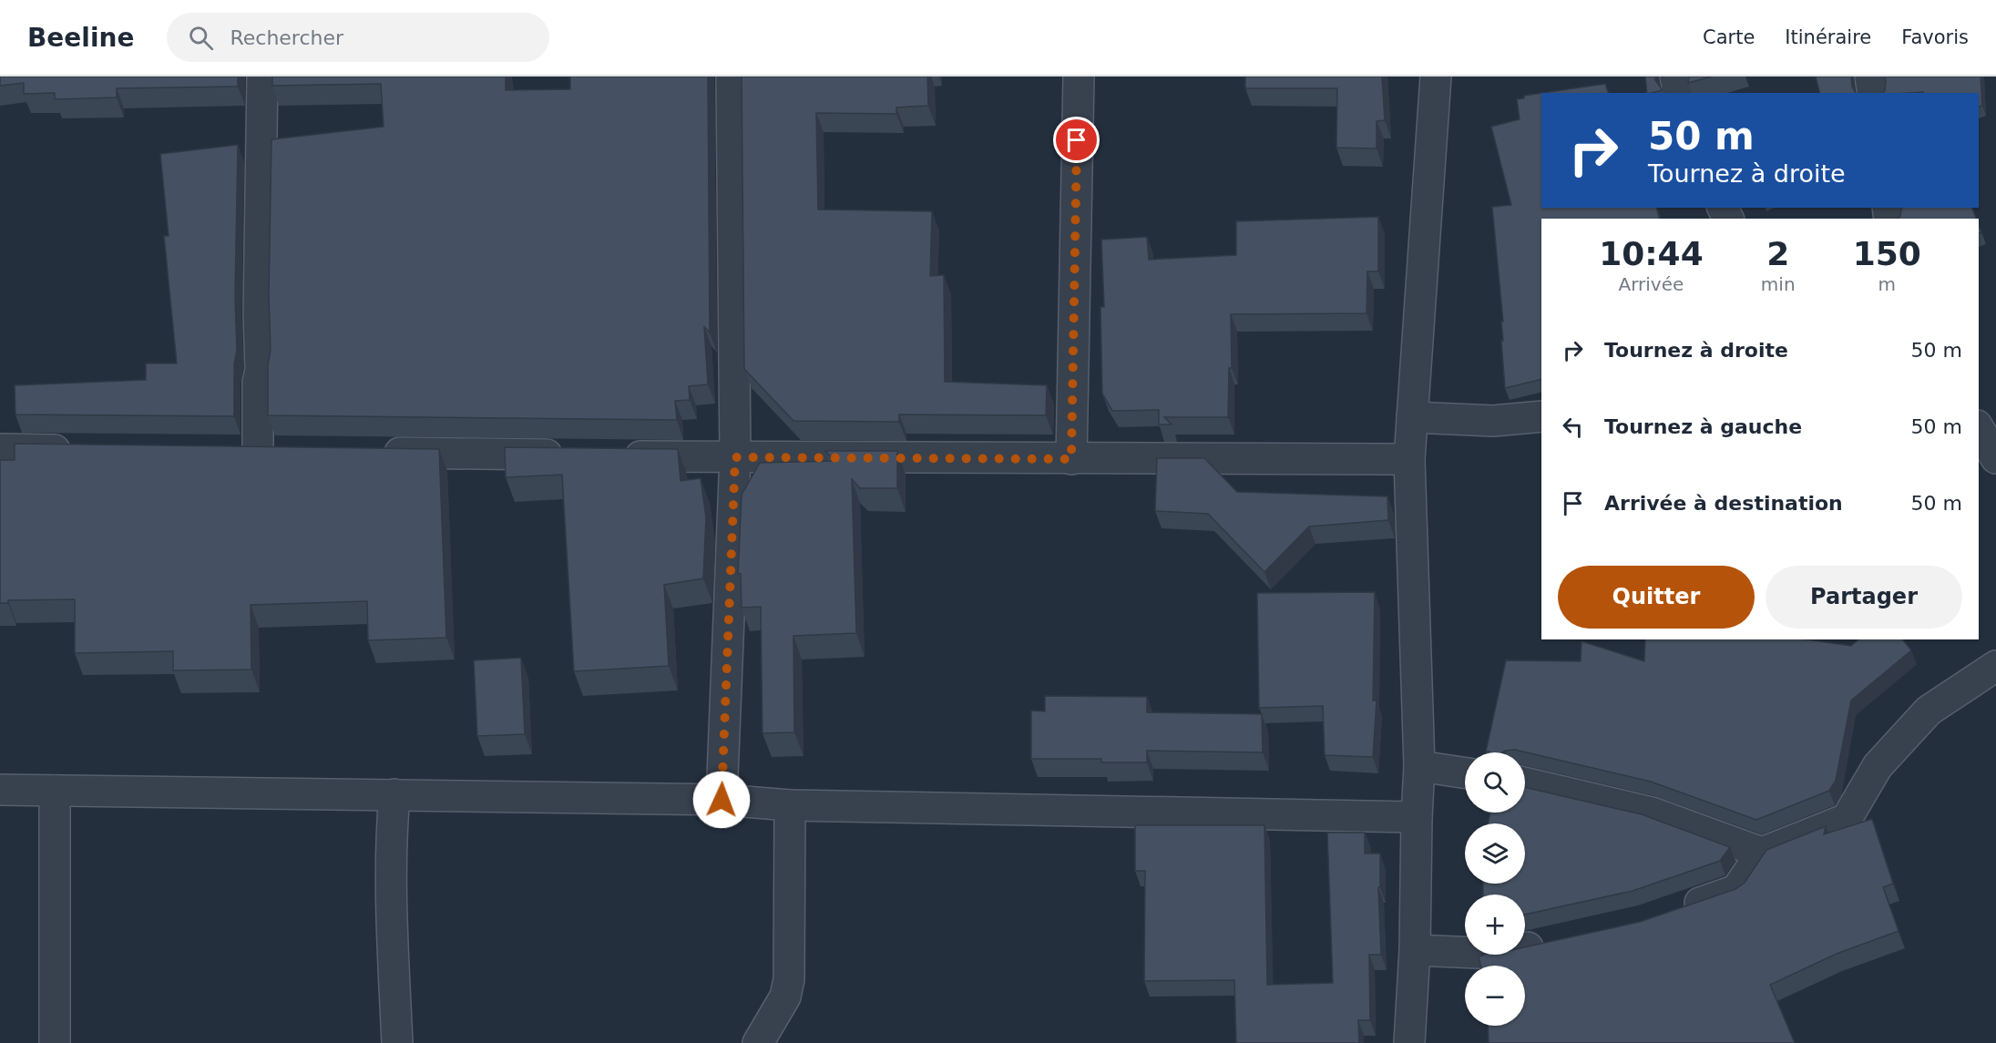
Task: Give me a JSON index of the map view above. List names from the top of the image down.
{
  "page": {
    "header": "Beeline",
    "search": "Rechercher",
    "nav": ["Carte", "Itinéraire", "Favoris"],
    "turn": ["50 m", "Tournez à droite"],
    "eta": [
      "10:44",
      "Arrivée",
      "2",
      "min",
      "150",
      "m"
    ],
    "list": [
      {
        "name": "Tournez à droite",
        "value": "50 m"
      },
      {
        "name": "Tournez à gauche",
        "value": "50 m"
      },
      {
        "name": "Arrivée à destination",
        "value": "50 m"
      }
    ],
    "buttons": ["Quitter", "Partager"],
    "map_buttons": ["+", "−"]
  }
}
